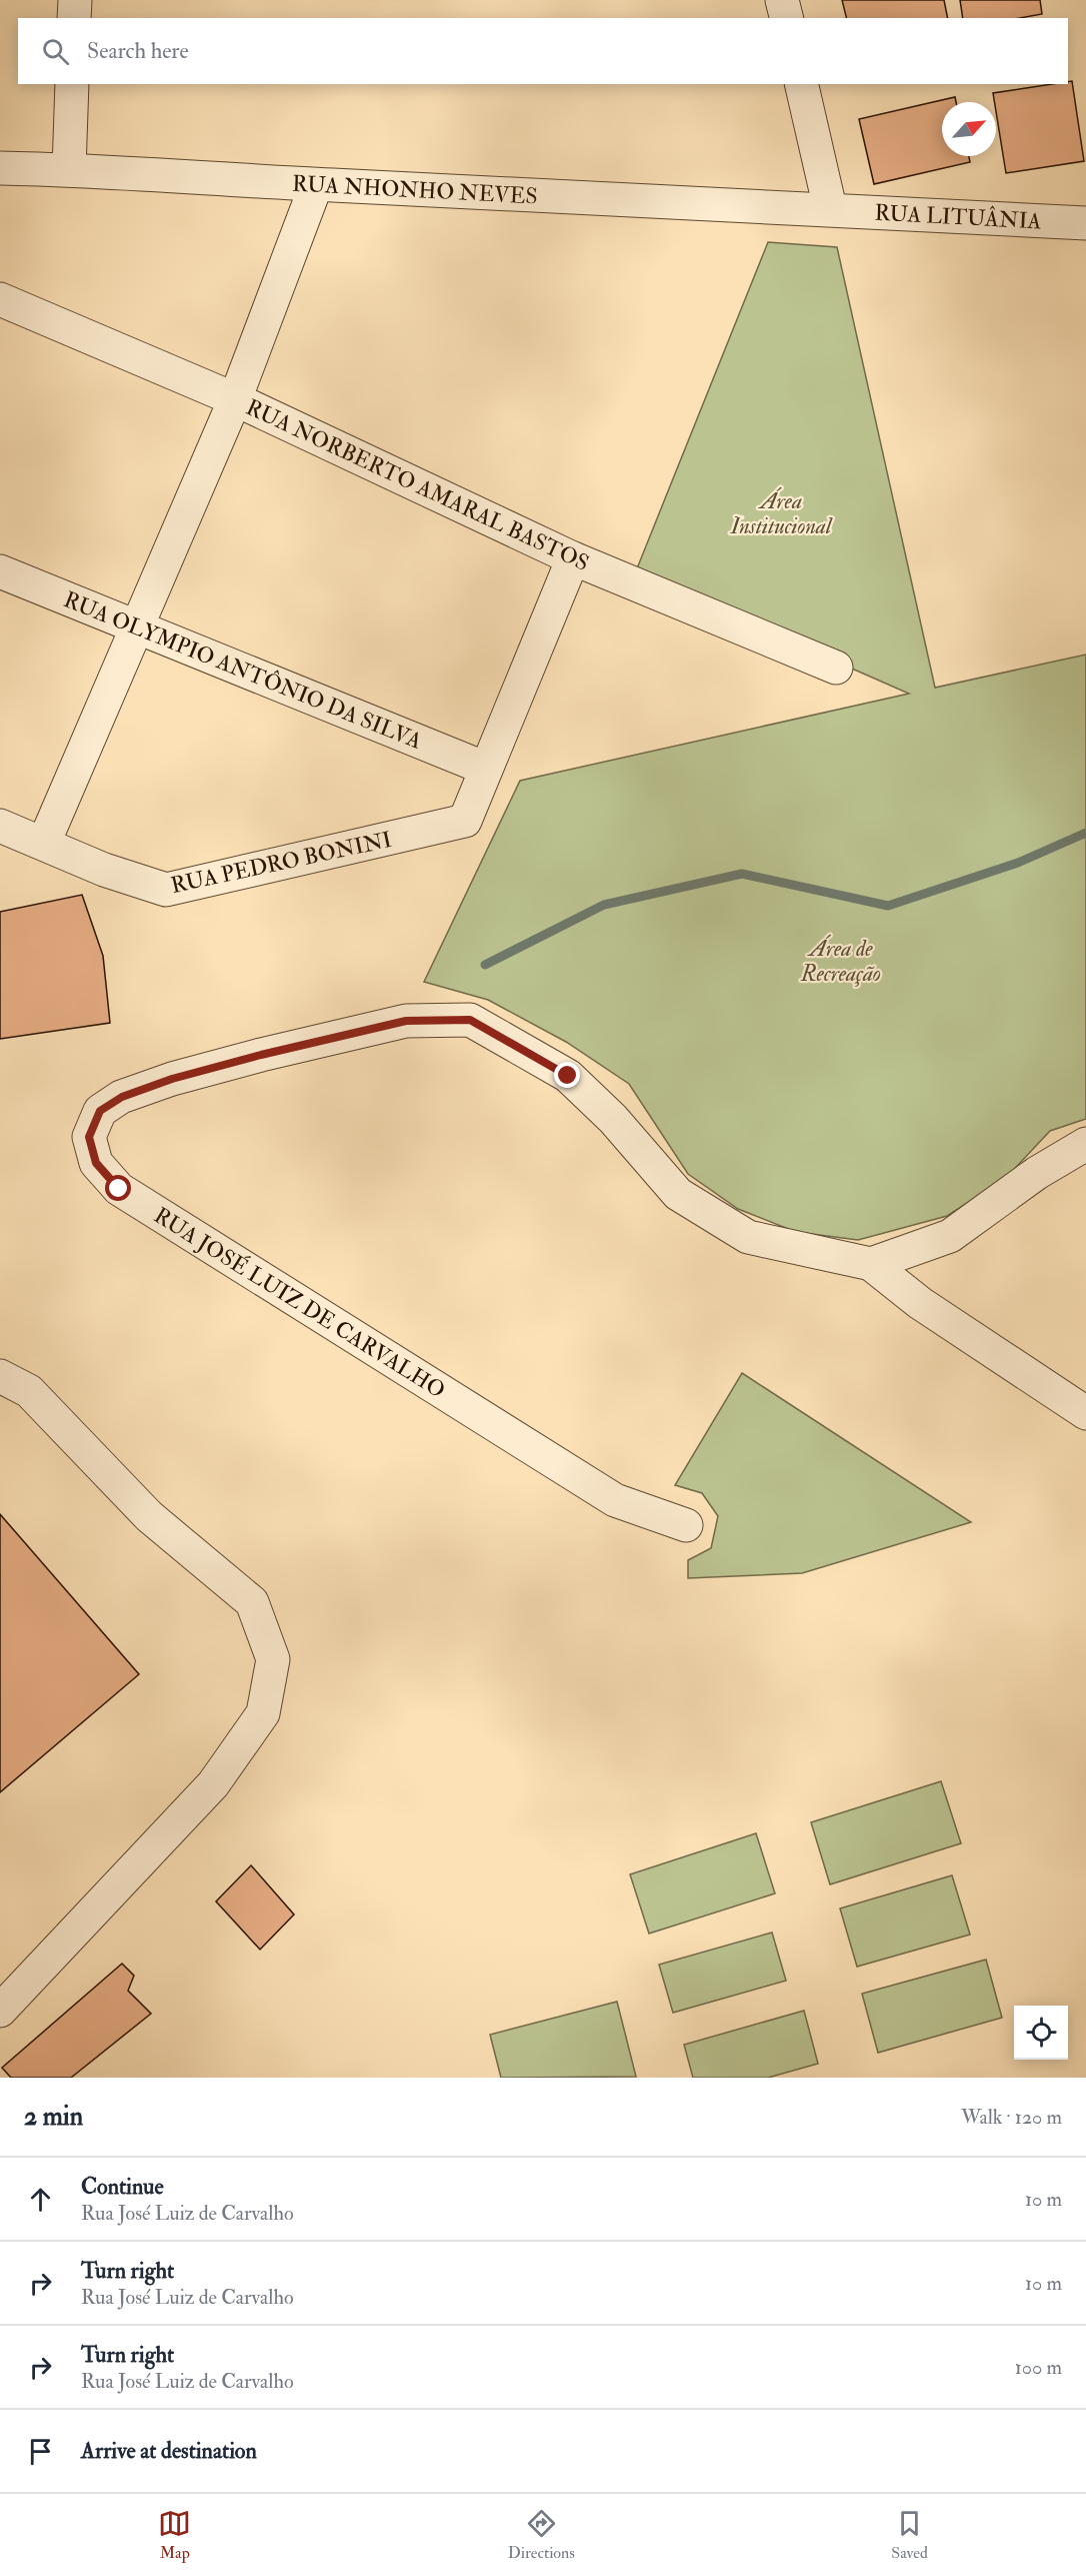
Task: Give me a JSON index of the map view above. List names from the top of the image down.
{
  "streets": {
    "street": [
      "RUA NHONHO NEVES",
      "RUA LITUÂNIA",
      "RUA NORBERTO AMARAL BASTOS",
      "RUA OLYMPIO ANTÔNIO DA SILVA",
      "RUA PEDRO BONINI",
      "RUA JOSÉ LUIZ DE CARVALHO"
    ]
  },
  "crossings": [
    ["RUA NHONHO NEVES", "RUA LITUÂNIA"],
    ["RUA OLYMPIO ANTÔNIO DA SILVA", "RUA PEDRO BONINI"]
  ],
  "parks": ["Área Institucional", "Área de Recreação"],
  "north": "top right",
  "page": {
    "search": "Search here",
    "heading": ["2 min", "Walk · 120 m"],
    "list": [
      ["Continue", "Rua José Luiz de Carvalho", "10 m"],
      ["Turn right", "Rua José Luiz de Carvalho", "10 m"],
      ["Turn right", "Rua José Luiz de Carvalho", "100 m"],
      "Arrive at destination"
    ],
    "nav": ["Map", "Directions", "Saved"]
  }
}
